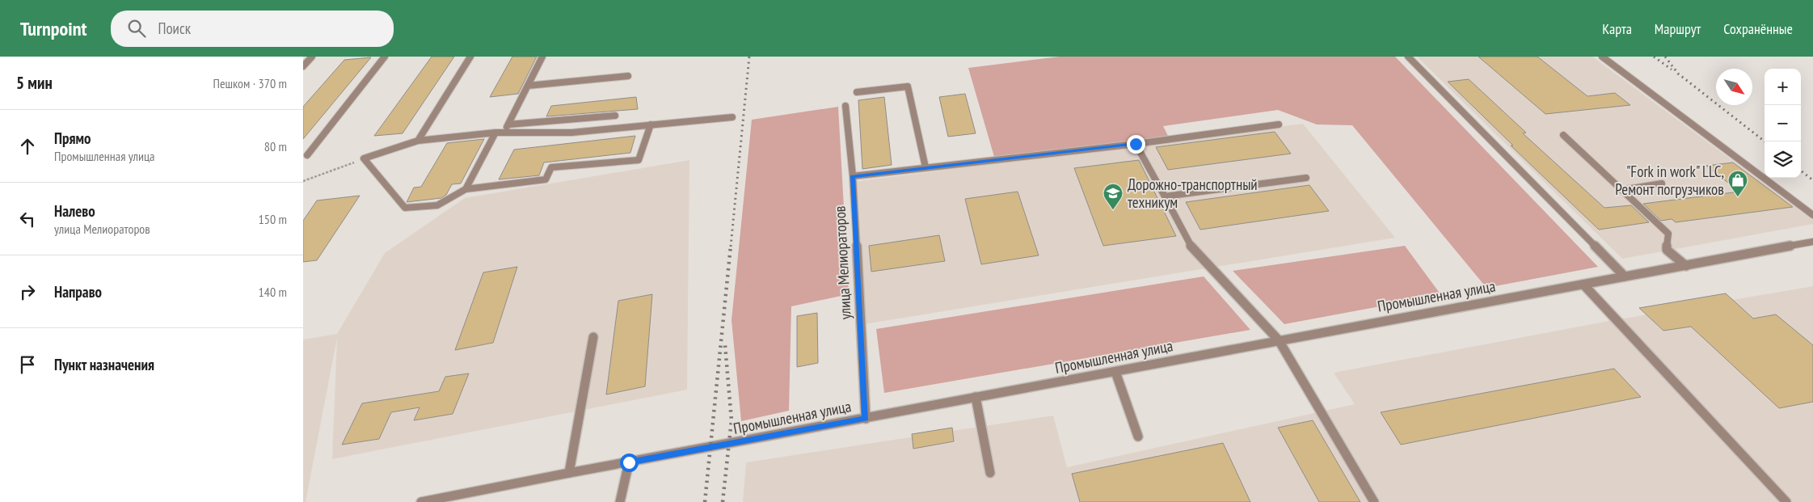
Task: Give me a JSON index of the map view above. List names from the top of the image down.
{
  "streets": {
    "street": ["улица Мелиораторов", "Промышленная улица"]
  },
  "crossings": [
    ["улица Мелиораторов", "Промышленная улица"]
  ],
  "places": {
    "shop": ["\"Fork in work\" LLC, Ремонт погрузчиков"],
    "school or university": ["Дорожно-транспортный техникум"]
  },
  "north": "bottom right",
  "page": {
    "header": "Turnpoint",
    "search": "Поиск",
    "nav": ["Карта", "Маршрут", "Сохранённые"],
    "heading": ["5 мин", "Пешком · 370 m"],
    "map_buttons": ["+", "−"],
    "list": [
      ["Прямо", "Промышленная улица", "80 m"],
      ["Налево", "улица Мелиораторов", "150 m"],
      ["Направо", "140 m"],
      "Пункт назначения"
    ]
  }
}
